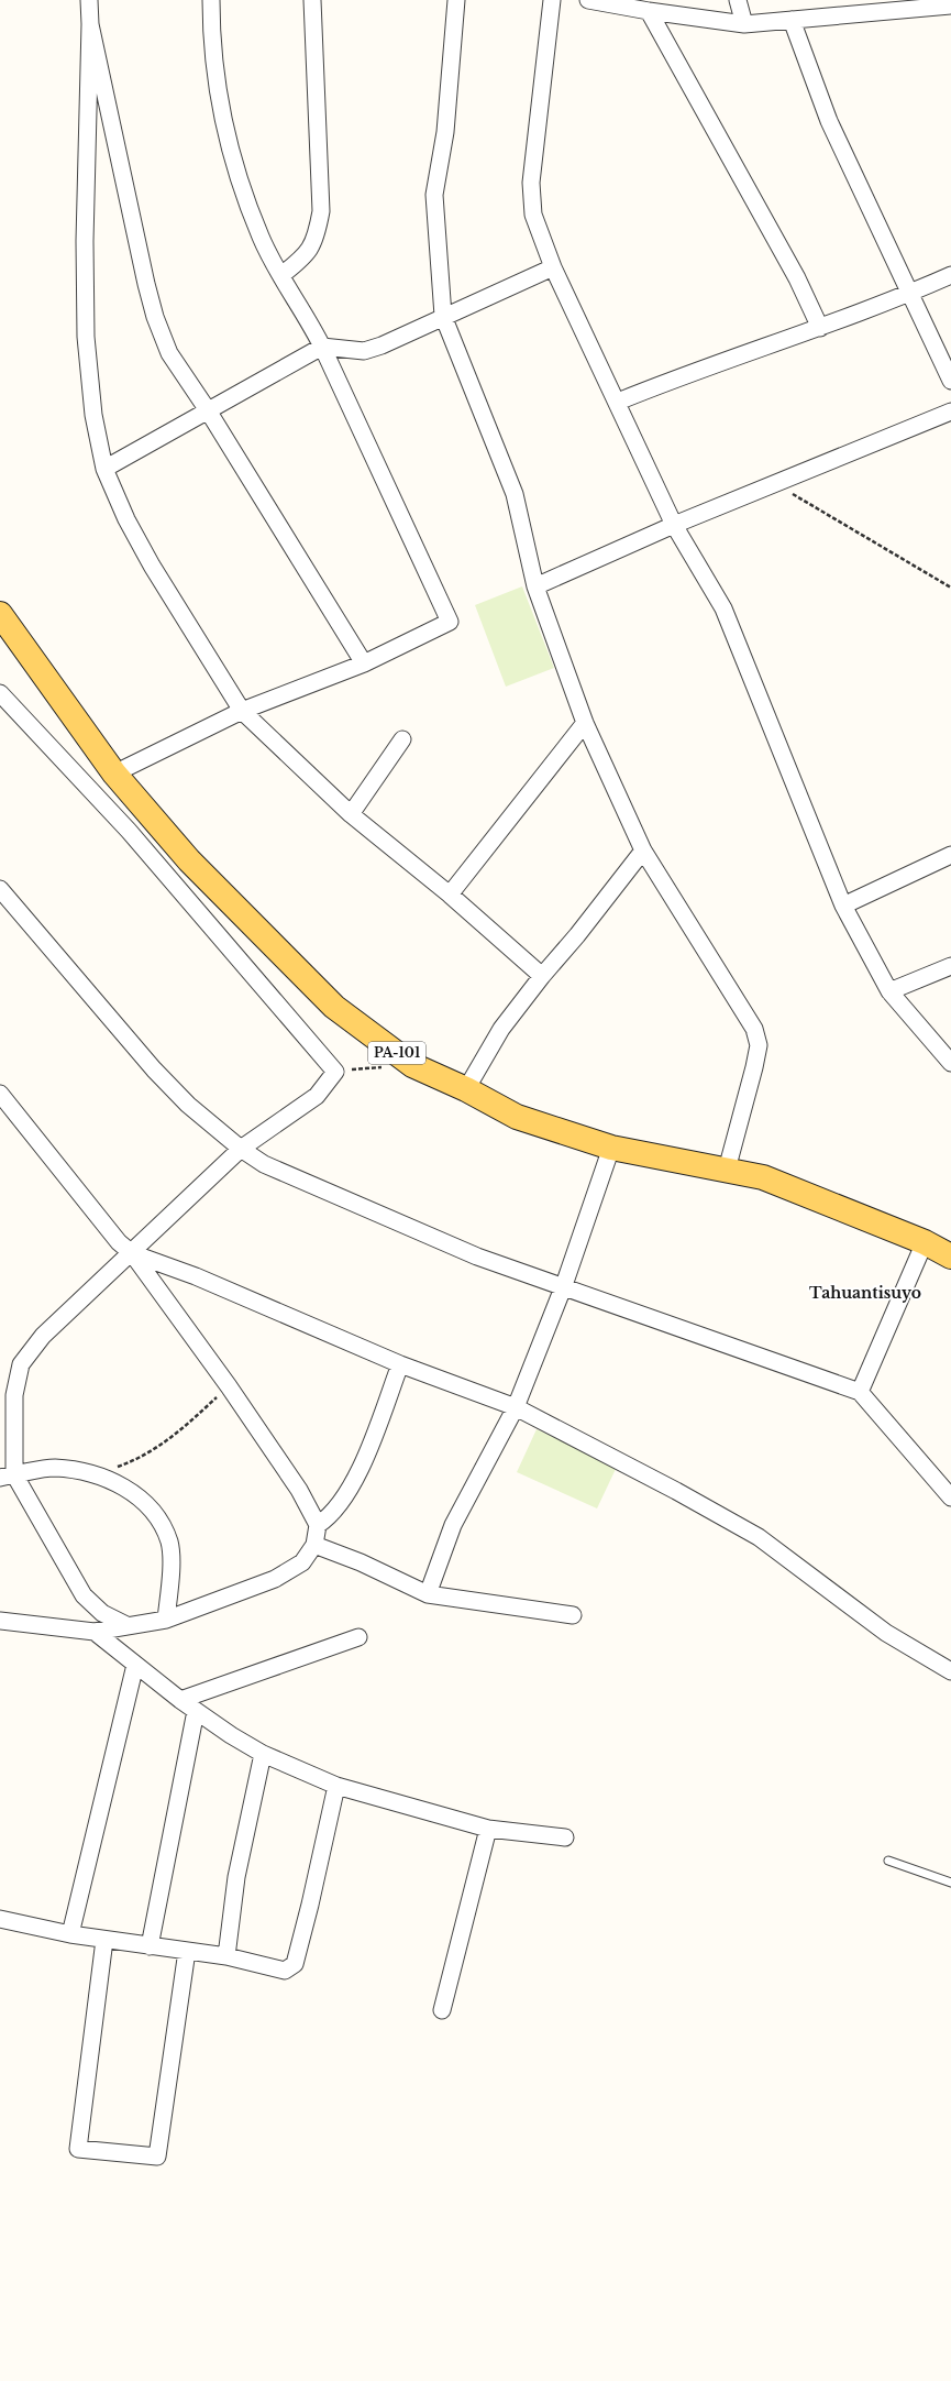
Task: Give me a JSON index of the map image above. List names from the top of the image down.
{
  "streets": {
    "main road": ["PA-101"]
  },
  "districts": ["Tahuantisuyo"]
}
